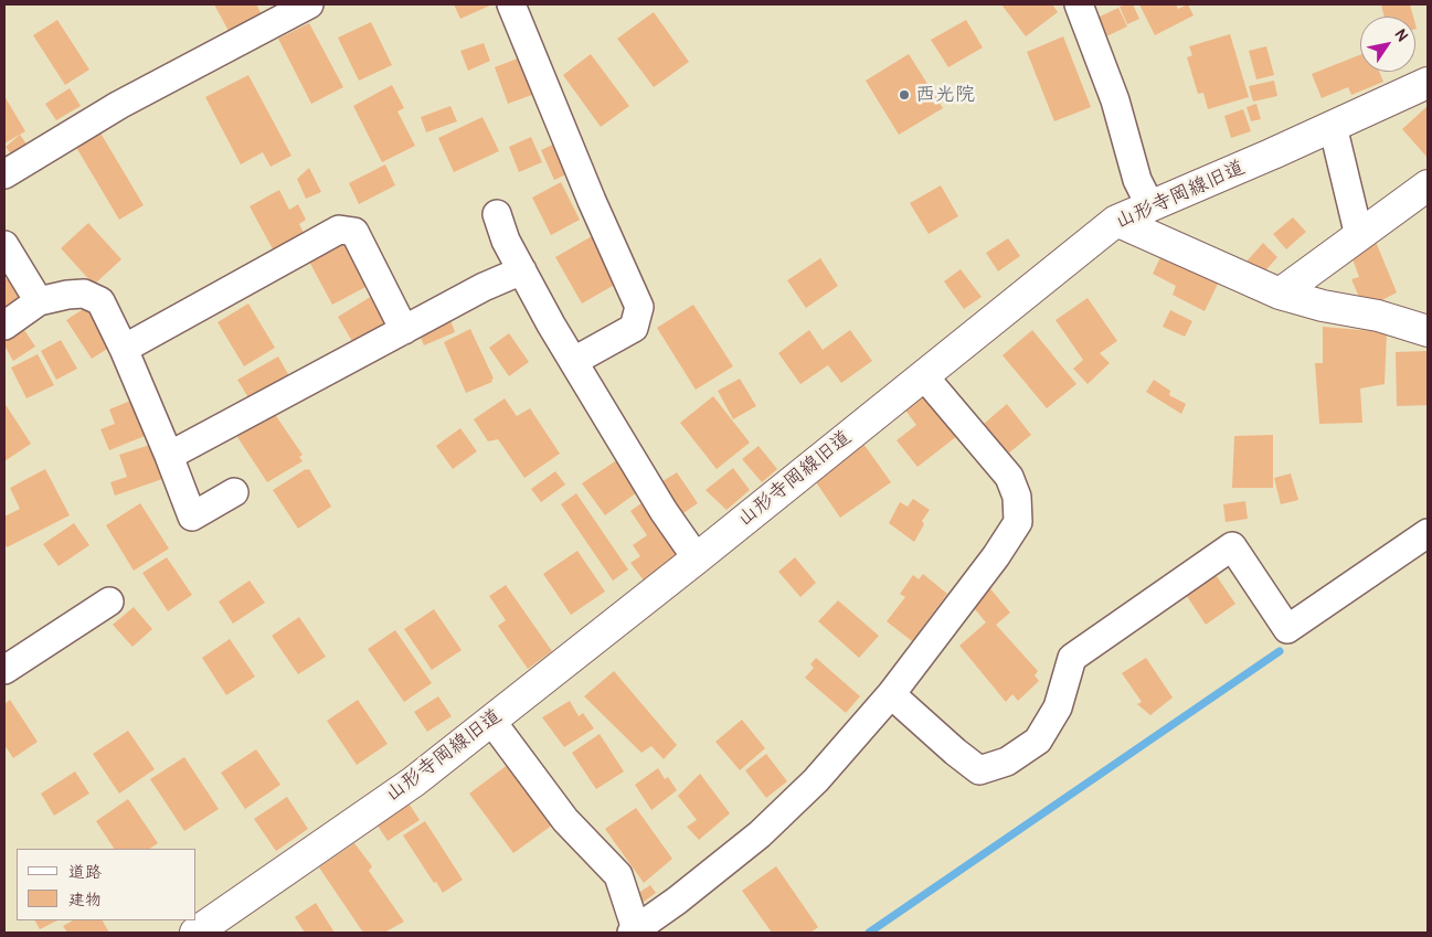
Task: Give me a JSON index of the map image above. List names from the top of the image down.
{
  "streets": {
    "street": ["山形寺岡線旧道"]
  },
  "places": ["西光院"],
  "legend": ["道路", "建物"],
  "north": "top right"
}
